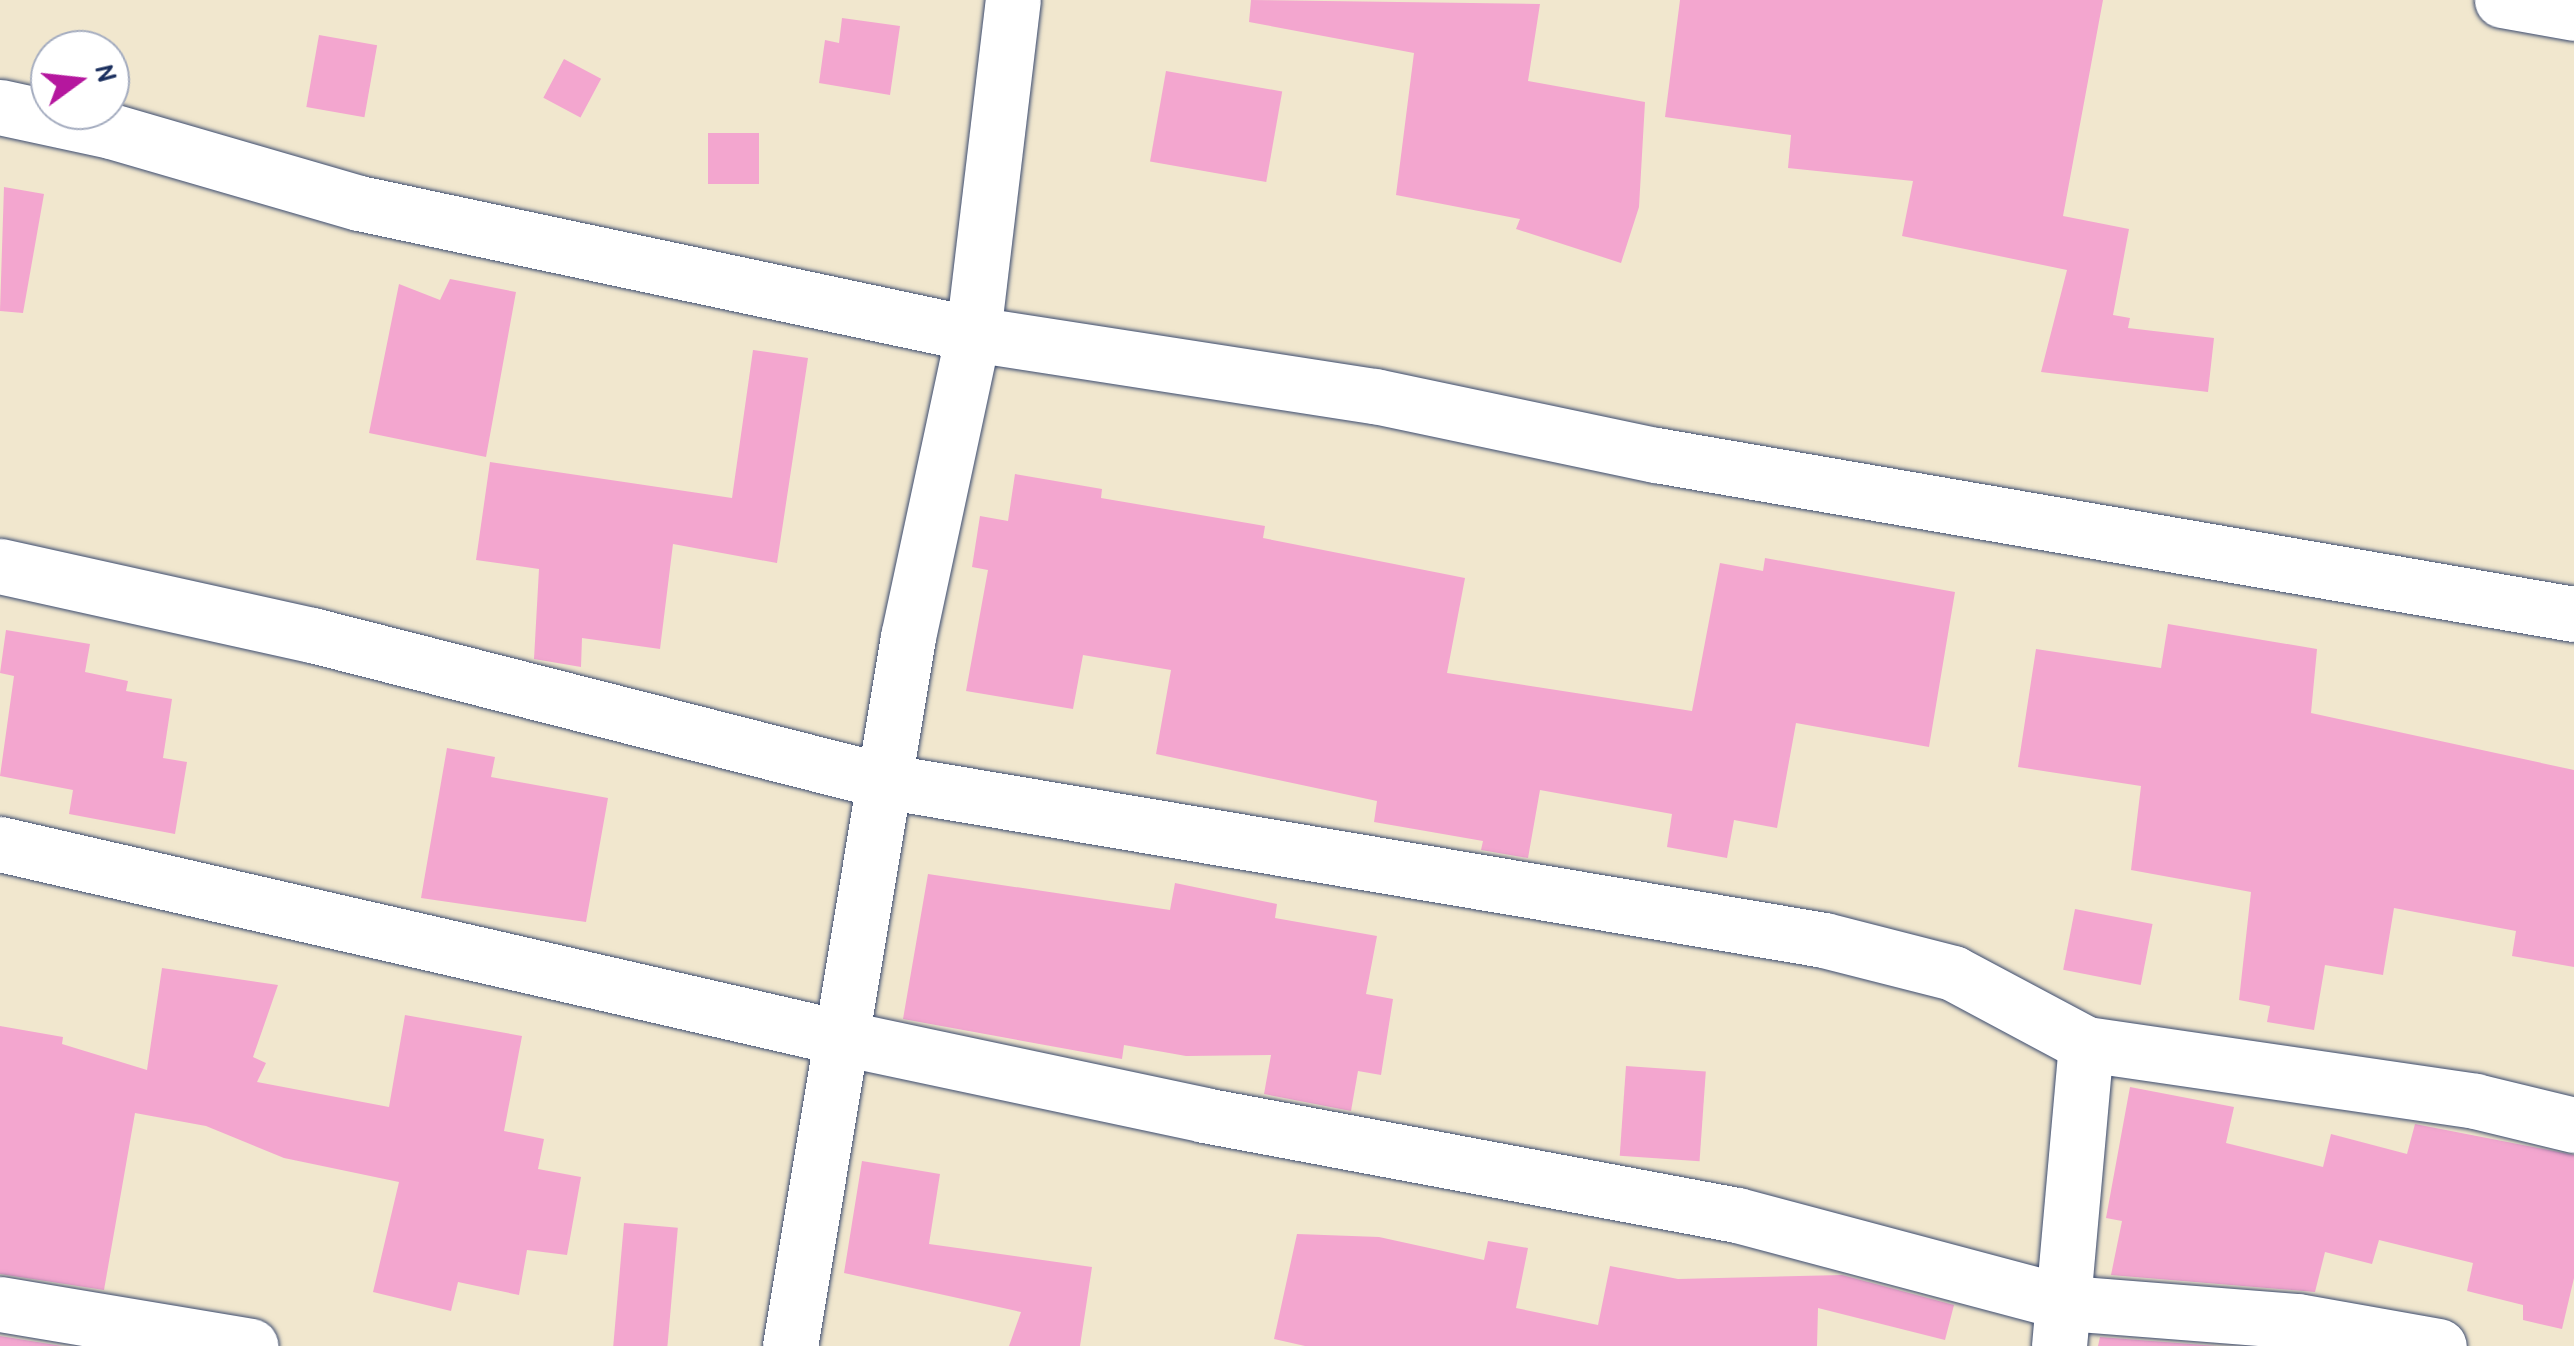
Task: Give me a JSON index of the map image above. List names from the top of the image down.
{
  "north": "right"
}
